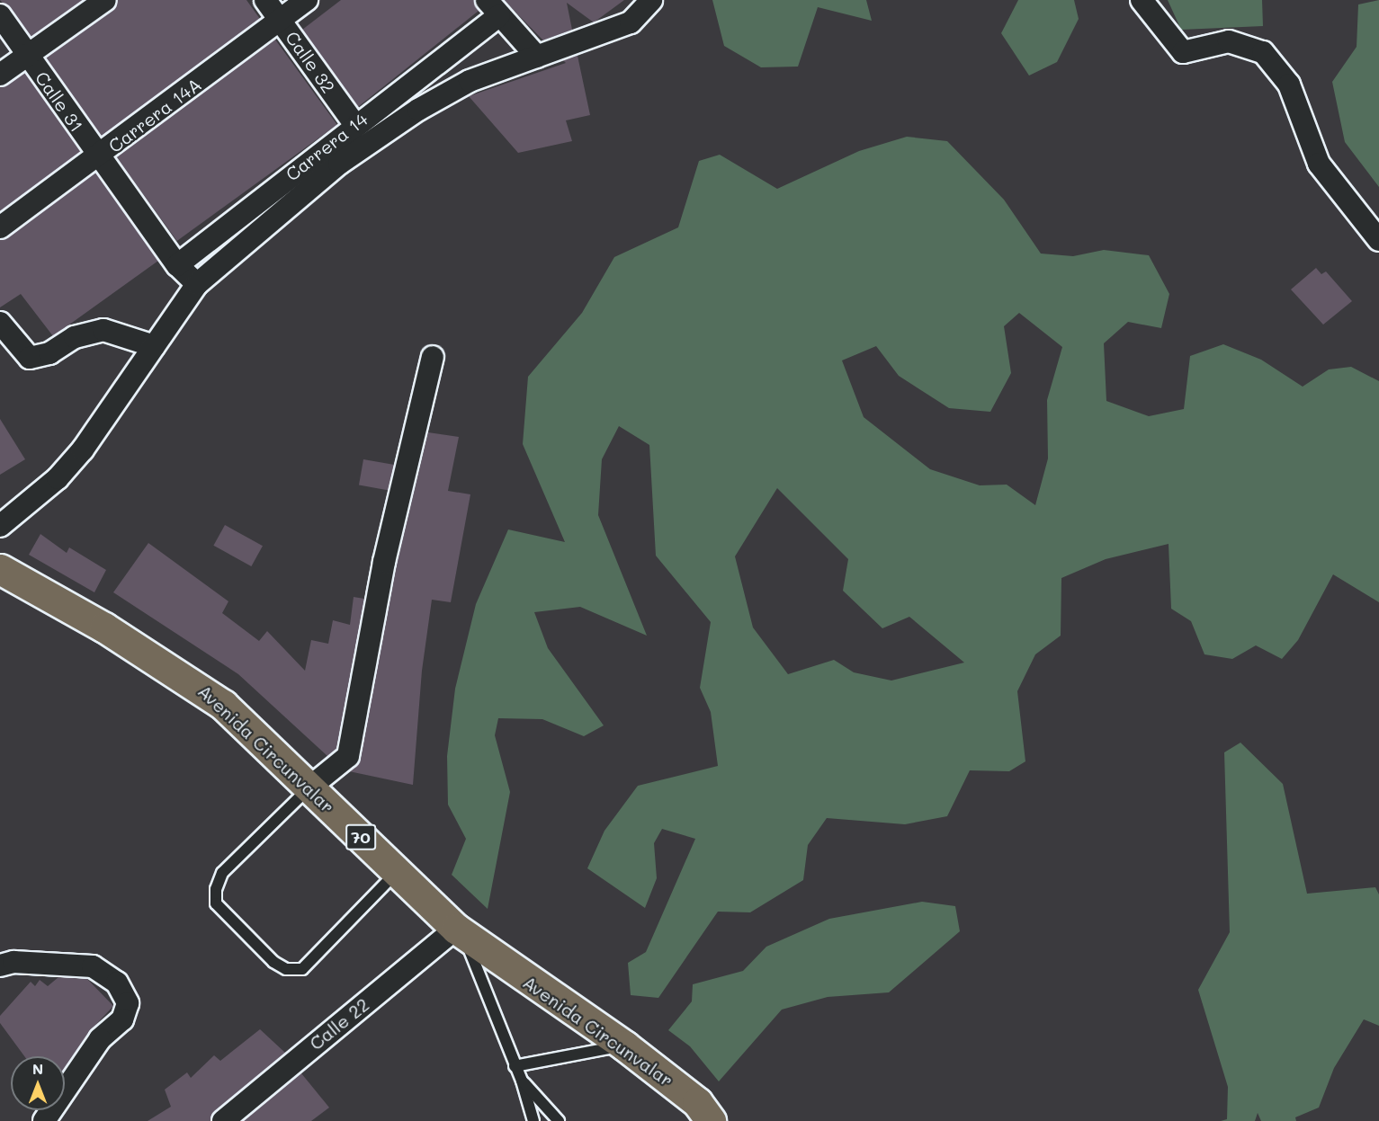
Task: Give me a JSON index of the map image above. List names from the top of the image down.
{
  "streets": {
    "main road": ["Avenida Circunvalar", "70"],
    "street": [
      "Calle 32",
      "Calle 31",
      "Carrera 14A",
      "Carrera 14",
      "Calle 22"
    ]
  },
  "crossings": [
    ["Calle 32", "Carrera 14A"],
    ["Calle 32", "Carrera 14"],
    ["Calle 31", "Carrera 14A"],
    ["Calle 31", "Carrera 14"],
    ["Avenida Circunvalar", "Calle 22"]
  ],
  "north": "top"
}
